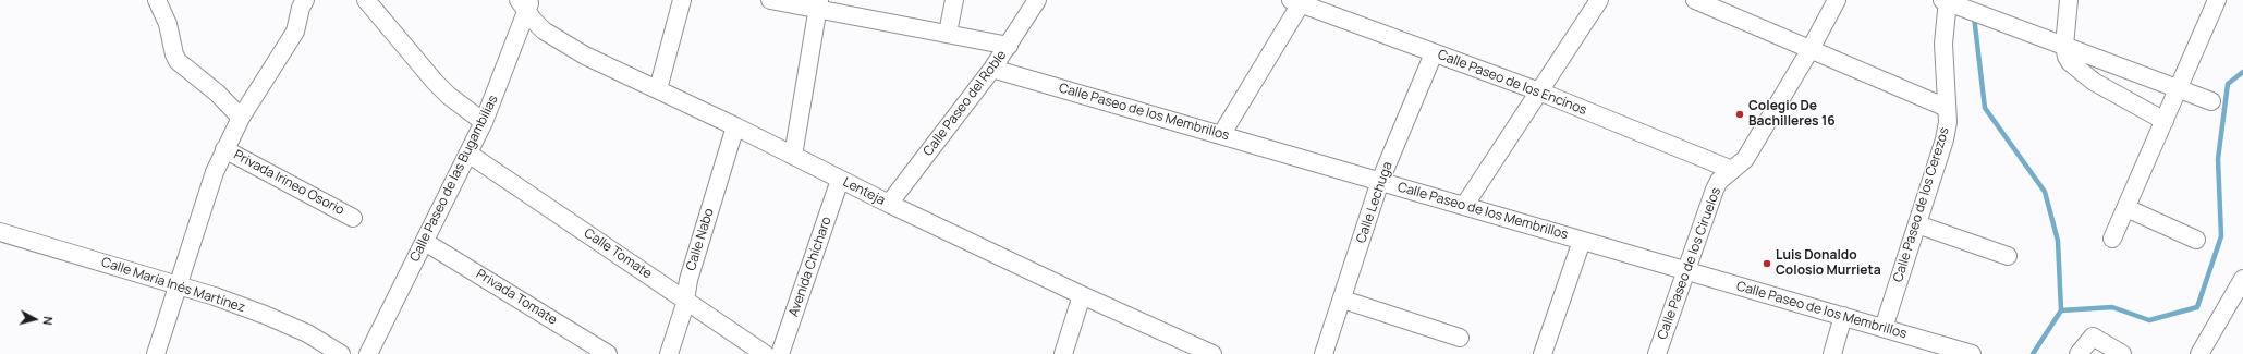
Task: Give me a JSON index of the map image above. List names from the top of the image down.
{
  "streets": {
    "street": [
      "Calle Paseo de los Encinos",
      "Calle Paseo del Roble",
      "Calle Paseo de los Membrillos",
      "Calle Paseo de las Bugambilias",
      "Privada Irineo Osorio",
      "Lenteja",
      "Calle Lechuga",
      "Calle Paseo de los Cerezos",
      "Calle Nabo",
      "Calle Tomate",
      "Calle Paseo de los Ciruelos",
      "Avenida Chícharo",
      "Calle María Inés Martínez",
      "Privada Tomate"
    ]
  },
  "crossings": [
    ["Calle Paseo de los Encinos", "Calle Lechuga"],
    ["Calle Paseo de los Encinos", "Calle Paseo de los Ciruelos"],
    ["Calle Paseo del Roble", "Calle Paseo de los Membrillos"],
    ["Calle Paseo del Roble", "Lenteja"],
    ["Calle Paseo de los Membrillos", "Calle Lechuga"],
    ["Calle Paseo de los Membrillos", "Calle Paseo de los Cerezos"],
    ["Calle Paseo de los Membrillos", "Calle Paseo de los Ciruelos"],
    ["Calle Paseo de las Bugambilias", "Lenteja"],
    ["Calle Paseo de las Bugambilias", "Calle Tomate"],
    ["Calle Paseo de las Bugambilias", "Privada Tomate"],
    ["Lenteja", "Calle Nabo"],
    ["Lenteja", "Avenida Chícharo"],
    ["Calle Nabo", "Calle Tomate"]
  ],
  "places": ["Colegio De Bachilleres 16", "Luis Donaldo Colosio Murrieta"],
  "north": "right"
}
